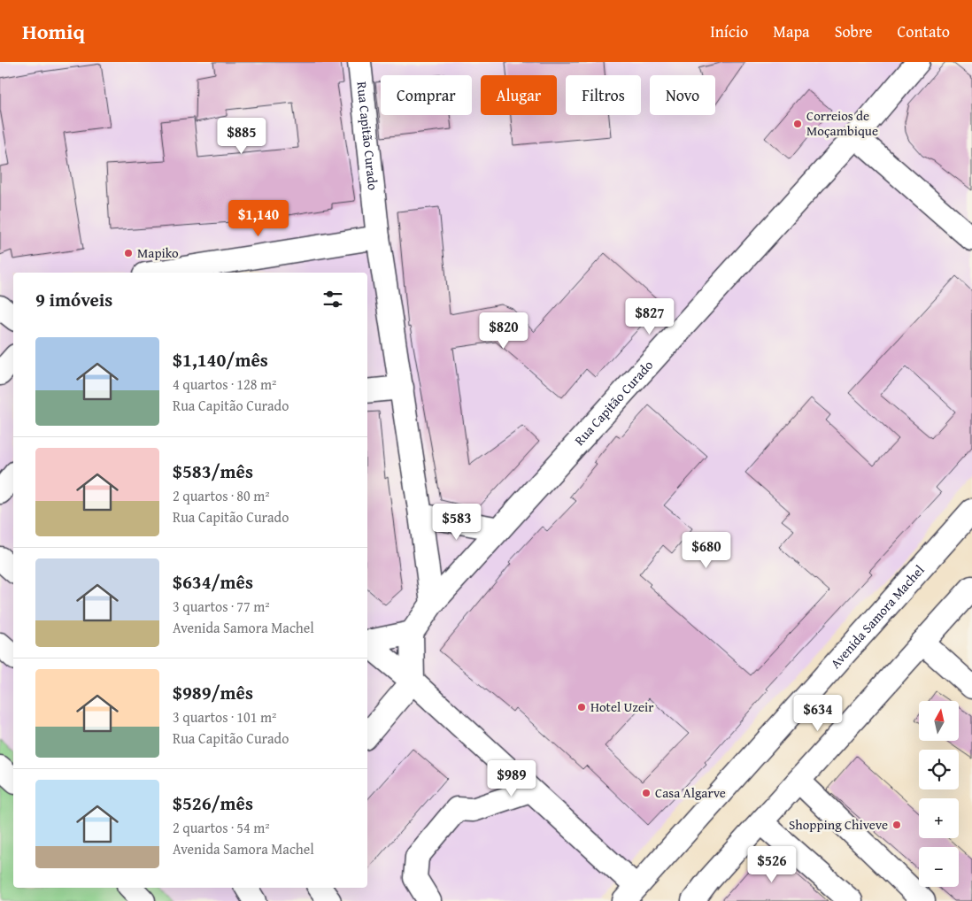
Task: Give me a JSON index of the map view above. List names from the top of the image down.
{
  "streets": {
    "street": ["Rua Capitão Curado", "Avenida Samora Machel"]
  },
  "places": [
    "Correios de Moçambique",
    "Mapiko",
    "Hotel Uzeir",
    "Casa Algarve",
    "Shopping Chiveve"
  ],
  "north": "top",
  "page": {
    "header": "Homiq",
    "nav": [
      "Início",
      "Mapa",
      "Sobre",
      "Contato"
    ],
    "chip": [
      "Comprar",
      "Alugar",
      "Filtros",
      "Novo"
    ],
    "price": [
      "$885",
      "$1,140",
      "$827",
      "$820",
      "$583",
      "$680",
      "$634",
      "$989",
      "$526"
    ],
    "heading": "9 imóveis",
    "list": [
      {
        "name": "$1,140/mês",
        "note": "4 quartos · 128 m² · Rua Capitão Curado"
      },
      {
        "name": "$583/mês",
        "note": "2 quartos · 80 m² · Rua Capitão Curado"
      },
      {
        "name": "$634/mês",
        "note": "3 quartos · 77 m² · Avenida Samora Machel"
      },
      {
        "name": "$989/mês",
        "note": "3 quartos · 101 m² · Rua Capitão Curado"
      },
      {
        "name": "$526/mês",
        "note": "2 quartos · 54 m² · Avenida Samora Machel"
      }
    ],
    "map_buttons": ["+", "−"]
  }
}
